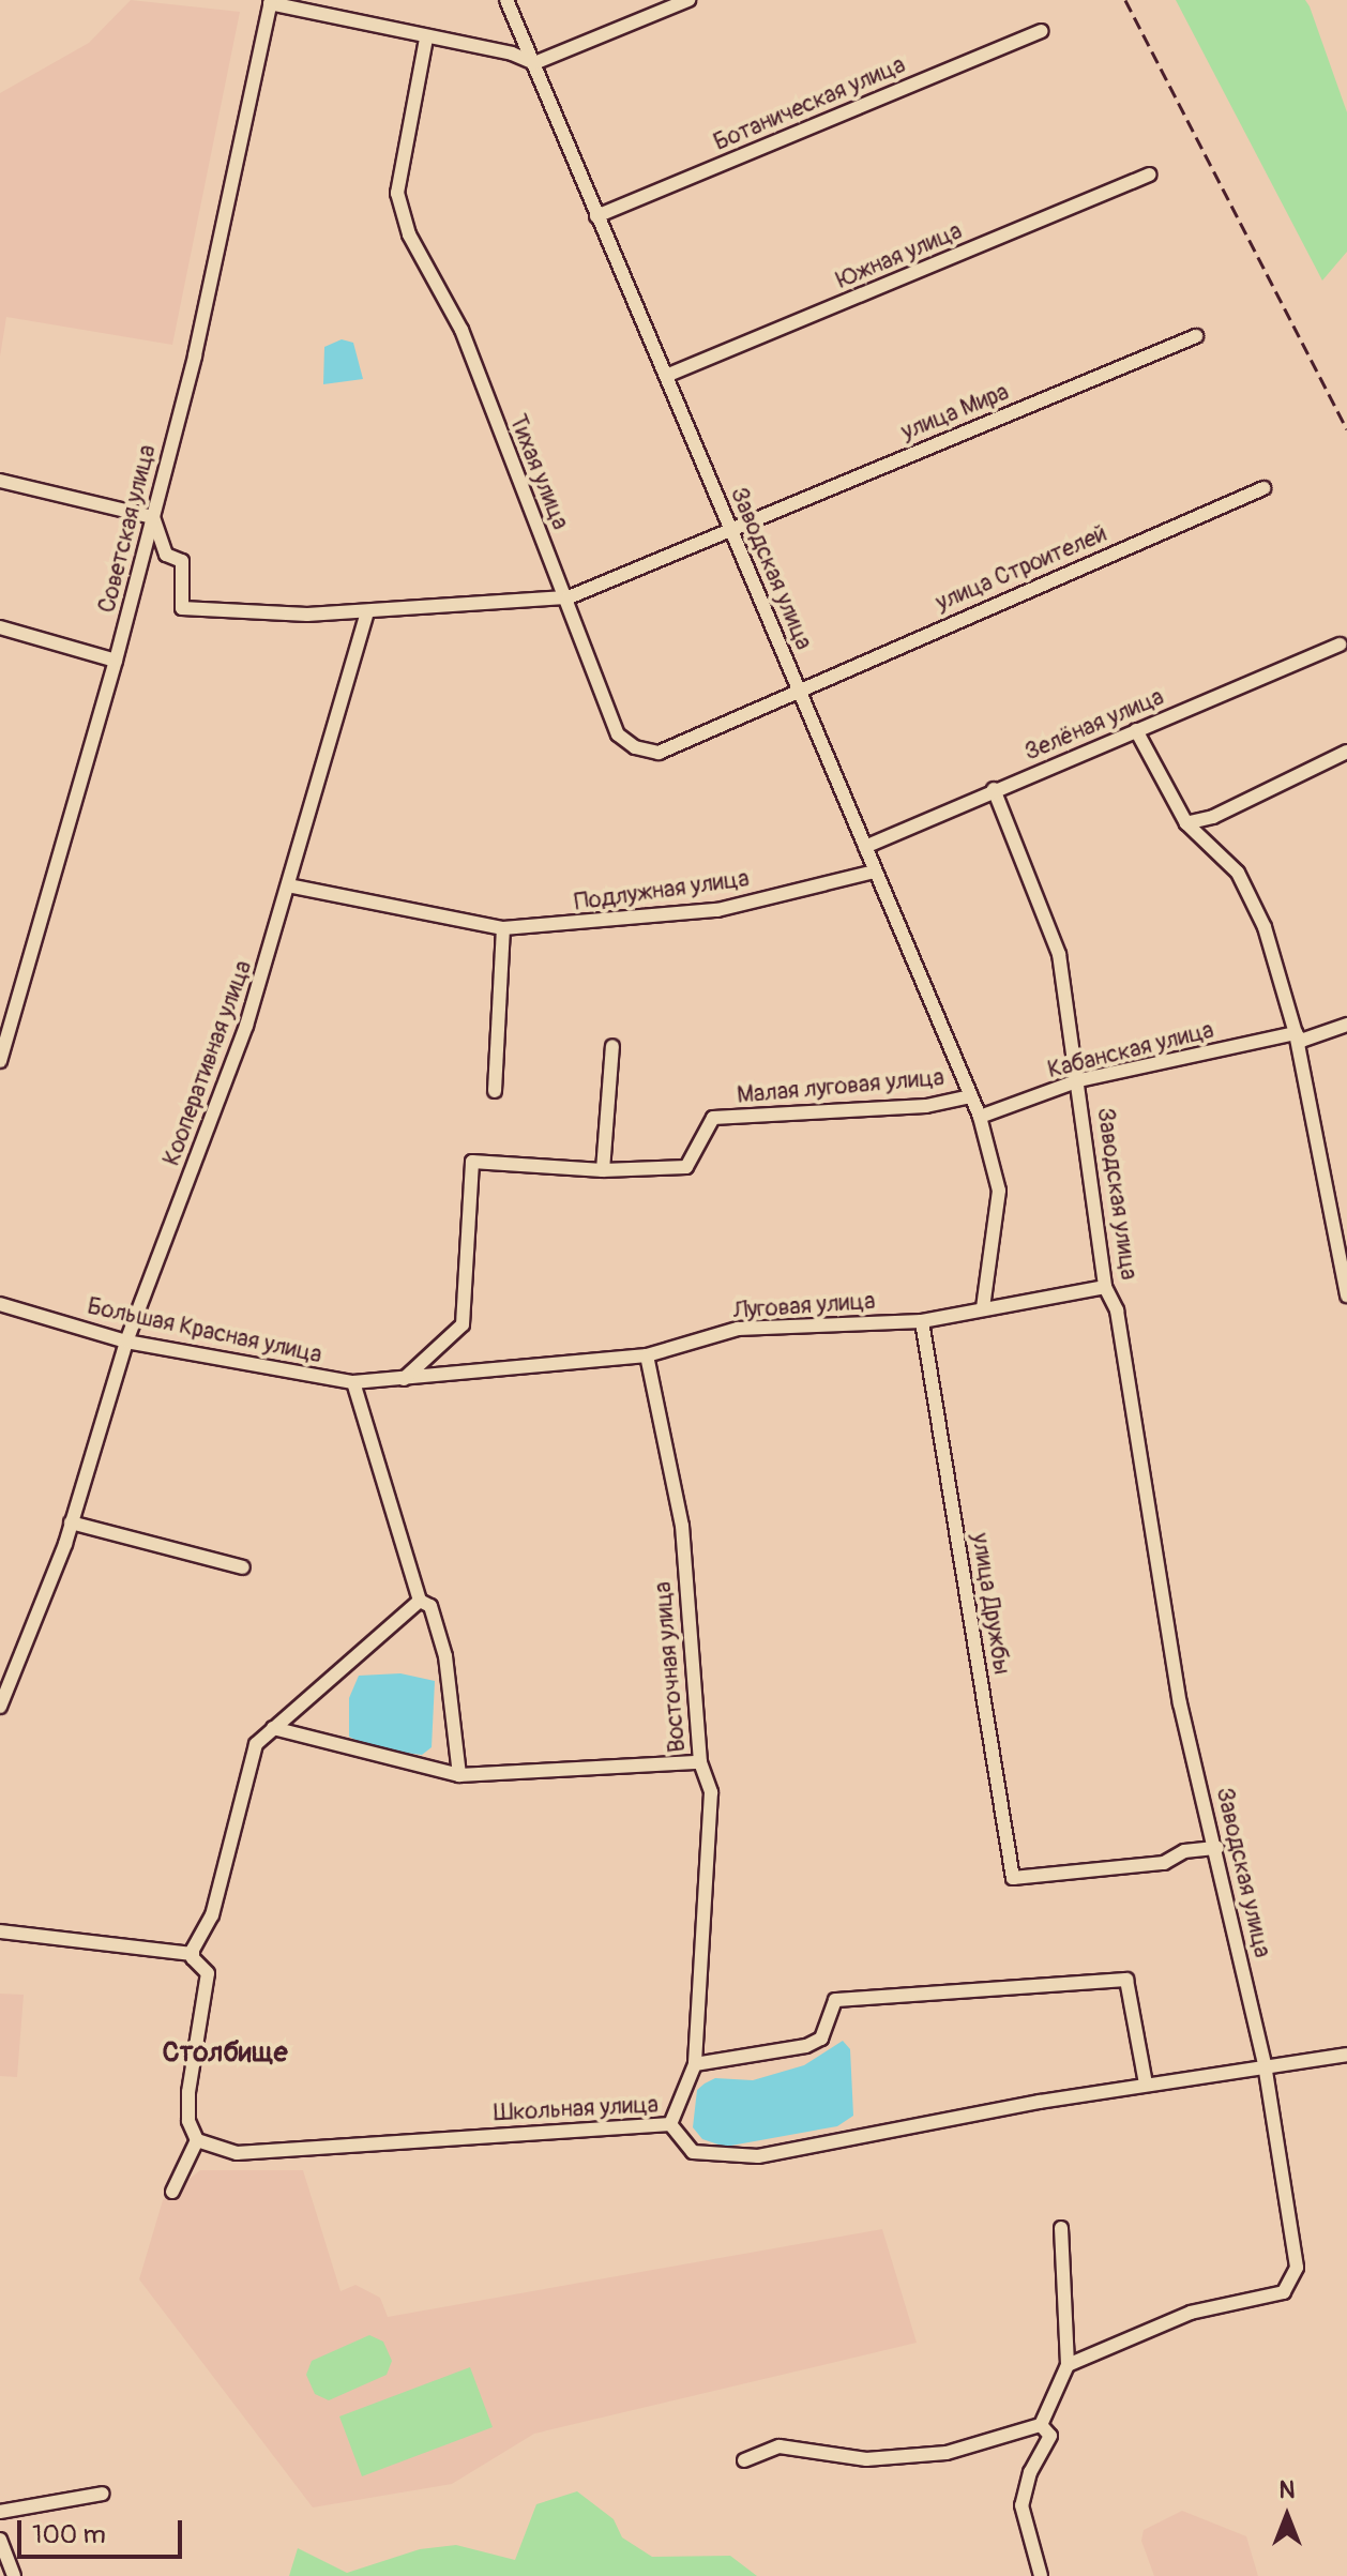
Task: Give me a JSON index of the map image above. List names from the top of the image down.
{
  "streets": {
    "street": [
      "Ботаническая улица",
      "Южная улица",
      "улица Мира",
      "Тихая улица",
      "Советская улица",
      "Заводская улица",
      "улица Строителей",
      "Зелёная улица",
      "Подлужная улица",
      "Кабанская улица",
      "Кооперативная улица",
      "Малая луговая улица",
      "Луговая улица",
      "Большая Красная улица",
      "улица Дружбы",
      "Восточная улица",
      "Школьная улица"
    ]
  },
  "crossings": [
    ["Ботаническая улица", "Заводская улица"],
    ["Южная улица", "Заводская улица"],
    ["улица Мира", "Заводская улица"],
    ["Тихая улица", "Заводская улица"],
    ["Тихая улица", "улица Строителей"],
    ["Заводская улица", "улица Строителей"],
    ["Заводская улица", "Зелёная улица"],
    ["Заводская улица", "Подлужная улица"],
    ["Заводская улица", "Кабанская улица"],
    ["Заводская улица", "Малая луговая улица"],
    ["Заводская улица", "Луговая улица"],
    ["Заводская улица", "улица Дружбы"],
    ["Заводская улица", "Школьная улица"],
    ["Подлужная улица", "Кооперативная улица"],
    ["Кооперативная улица", "Большая Красная улица"],
    ["Малая луговая улица", "Луговая улица"],
    ["Малая луговая улица", "Большая Красная улица"],
    ["Луговая улица", "Большая Красная улица"],
    ["Луговая улица", "улица Дружбы"],
    ["Луговая улица", "Восточная улица"],
    ["Восточная улица", "Школьная улица"]
  ],
  "districts": ["Столбище"],
  "scale_bar": "100 m",
  "north": "top"
}
